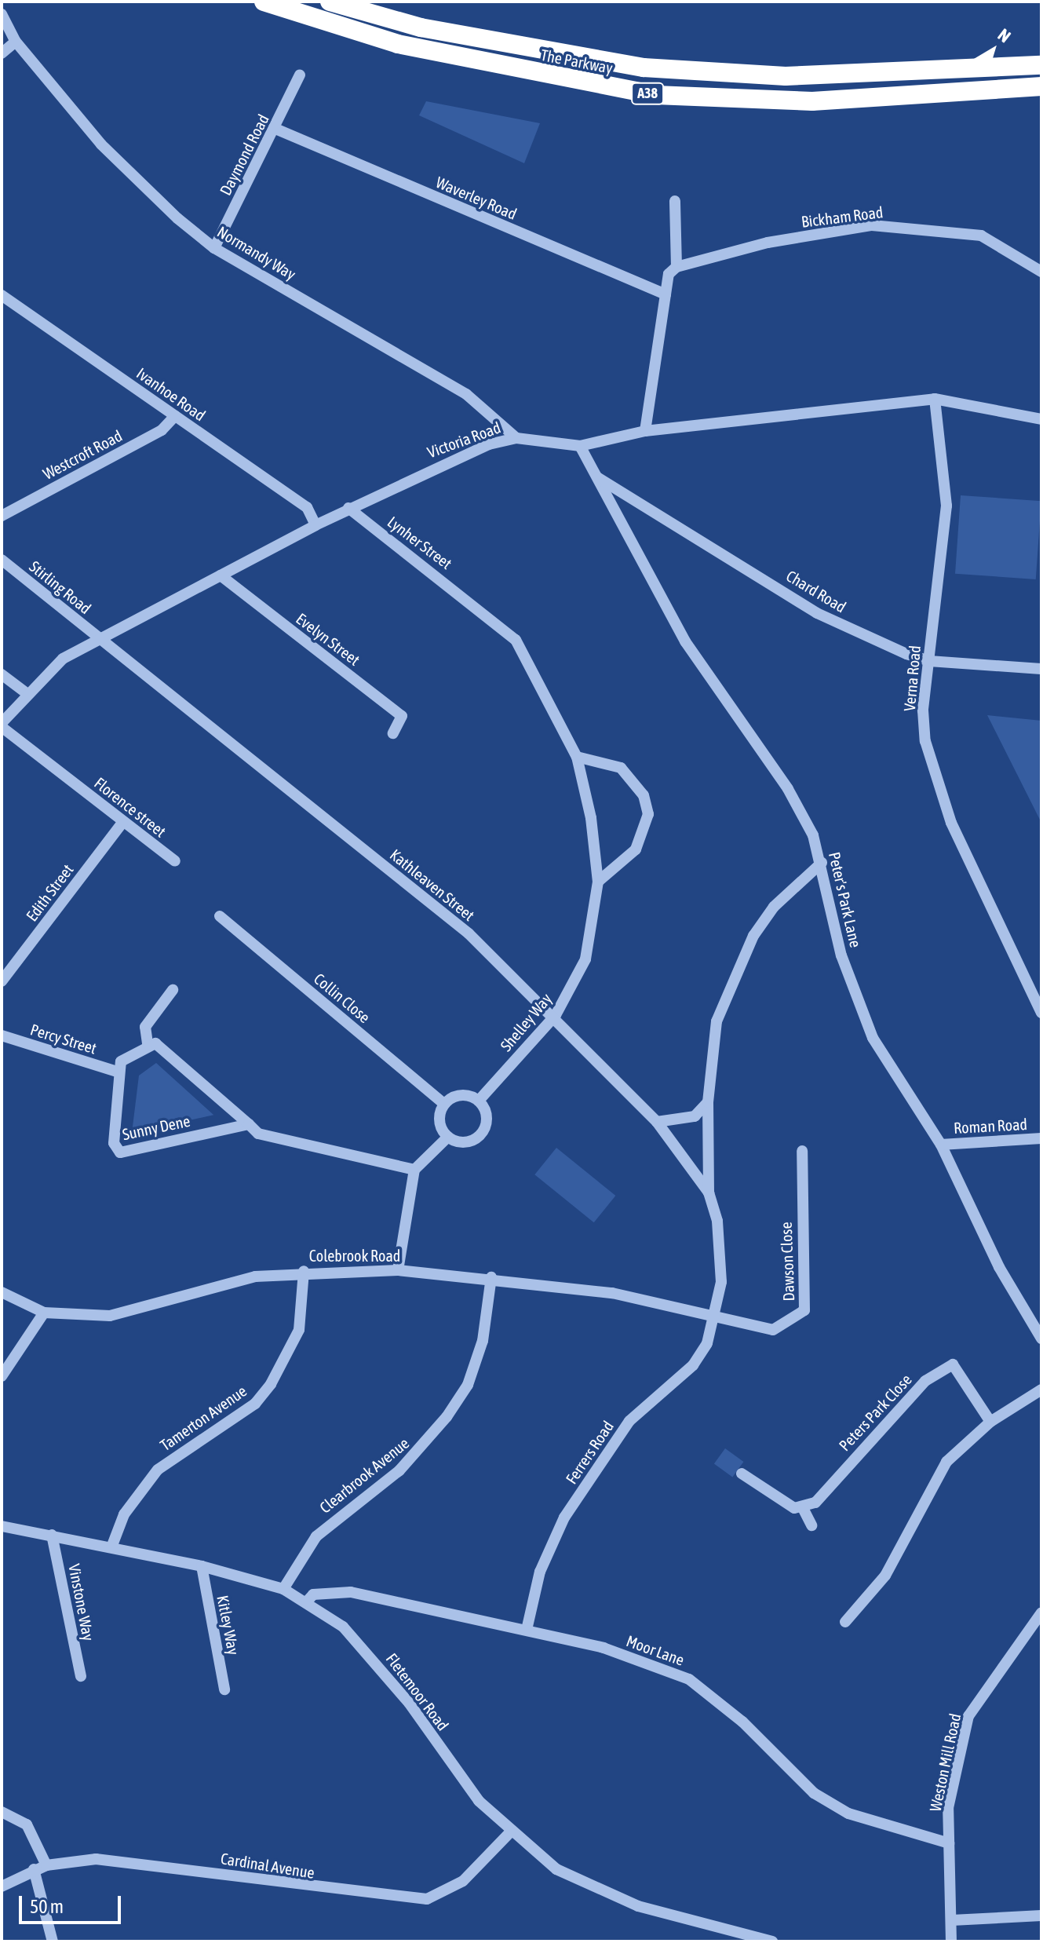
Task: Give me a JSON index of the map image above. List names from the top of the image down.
{
  "streets": {
    "highway": ["The Parkway", "A38"],
    "street": [
      "Daymond Road",
      "Waverley Road",
      "Bickham Road",
      "Normandy Way",
      "Ivanhoe Road",
      "Victoria Road",
      "Westcroft Road",
      "Lynher Street",
      "Stirling Road",
      "Chard Road",
      "Evelyn Street",
      "Verna Road",
      "Florence street",
      "Kathleaven Street",
      "Edith Street",
      "Peter's Park Lane",
      "Collin Close",
      "Shelley Way",
      "Percy Street",
      "Roman Road",
      "Sunny Dene",
      "Colebrook Road",
      "Dawson Close",
      "Peters Park Close",
      "Tamerton Avenue",
      "Ferrers Road",
      "Clearbrook Avenue",
      "Vinstone Way",
      "Kitley Way",
      "Moor Lane",
      "Fletemoor Road",
      "Weston Mill Road",
      "Cardinal Avenue"
    ]
  },
  "crossings": [
    ["Daymond Road", "Waverley Road"],
    ["Daymond Road", "Normandy Way"],
    ["Normandy Way", "Victoria Road"],
    ["Ivanhoe Road", "Victoria Road"],
    ["Ivanhoe Road", "Westcroft Road"],
    ["Victoria Road", "Lynher Street"],
    ["Victoria Road", "Stirling Road"],
    ["Victoria Road", "Evelyn Street"],
    ["Victoria Road", "Verna Road"],
    ["Victoria Road", "Florence street"],
    ["Victoria Road", "Kathleaven Street"],
    ["Victoria Road", "Peter's Park Lane"],
    ["Lynher Street", "Shelley Way"],
    ["Stirling Road", "Kathleaven Street"],
    ["Chard Road", "Verna Road"],
    ["Chard Road", "Peter's Park Lane"],
    ["Florence street", "Edith Street"],
    ["Kathleaven Street", "Shelley Way"],
    ["Kathleaven Street", "Ferrers Road"],
    ["Peter's Park Lane", "Roman Road"],
    ["Collin Close", "Shelley Way"],
    ["Percy Street", "Sunny Dene"],
    ["Colebrook Road", "Dawson Close"],
    ["Colebrook Road", "Tamerton Avenue"],
    ["Colebrook Road", "Ferrers Road"],
    ["Colebrook Road", "Clearbrook Avenue"],
    ["Dawson Close", "Ferrers Road"],
    ["Tamerton Avenue", "Fletemoor Road"],
    ["Ferrers Road", "Moor Lane"],
    ["Clearbrook Avenue", "Fletemoor Road"],
    ["Vinstone Way", "Fletemoor Road"],
    ["Kitley Way", "Fletemoor Road"],
    ["Moor Lane", "Fletemoor Road"],
    ["Moor Lane", "Weston Mill Road"],
    ["Fletemoor Road", "Cardinal Avenue"]
  ],
  "scale_bar": "50 m",
  "north": "top right"
}
